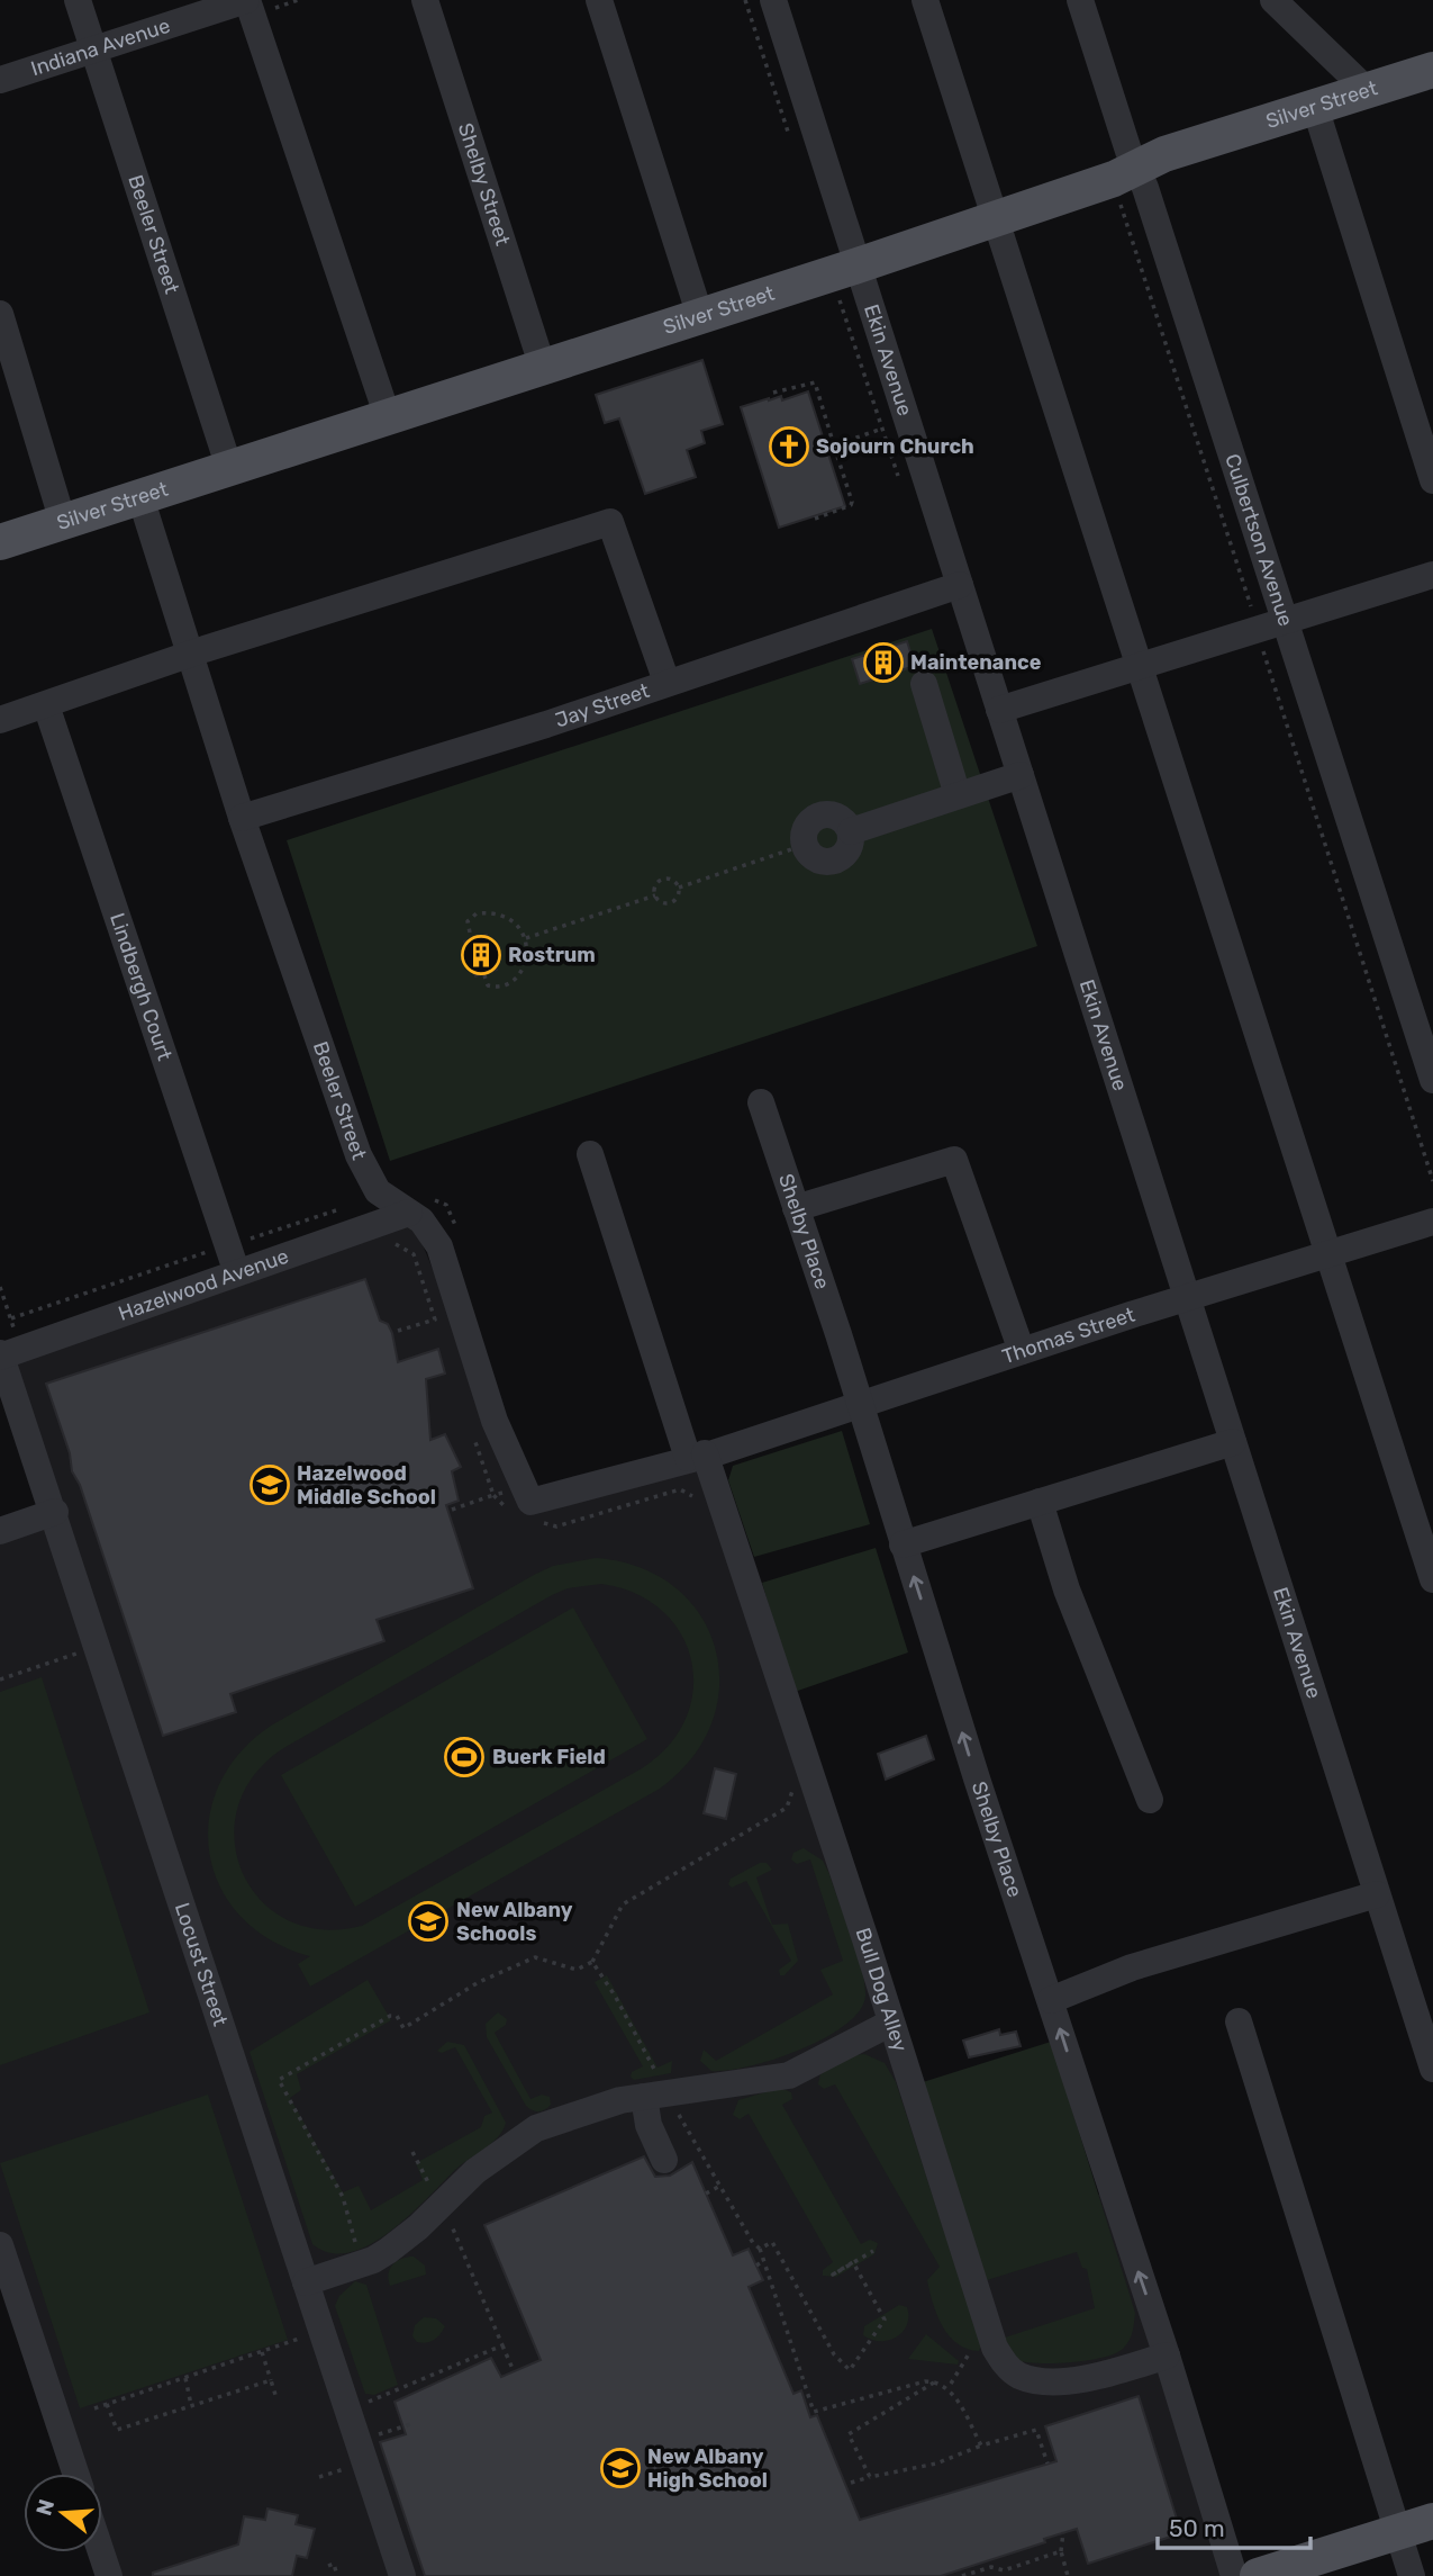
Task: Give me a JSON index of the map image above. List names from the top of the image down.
{
  "streets": {
    "main road": ["Silver Street"],
    "street": [
      "Indiana Avenue",
      "Shelby Street",
      "Beeler Street",
      "Ekin Avenue",
      "Culbertson Avenue",
      "Jay Street",
      "Lindbergh Court",
      "Shelby Place",
      "Hazelwood Avenue",
      "Thomas Street",
      "Locust Street",
      "Bull Dog Alley"
    ]
  },
  "crossings": [
    ["Indiana Avenue", "Beeler Street"],
    ["Silver Street", "Shelby Street"],
    ["Silver Street", "Beeler Street"],
    ["Silver Street", "Ekin Avenue"],
    ["Silver Street", "Culbertson Avenue"],
    ["Beeler Street", "Jay Street"],
    ["Beeler Street", "Hazelwood Avenue"],
    ["Beeler Street", "Thomas Street"],
    ["Beeler Street", "Bull Dog Alley"],
    ["Ekin Avenue", "Jay Street"],
    ["Ekin Avenue", "Thomas Street"],
    ["Lindbergh Court", "Hazelwood Avenue"],
    ["Shelby Place", "Thomas Street"],
    ["Shelby Place", "Bull Dog Alley"],
    ["Hazelwood Avenue", "Locust Street"],
    ["Thomas Street", "Bull Dog Alley"]
  ],
  "places": {
    "church": ["Sojourn Church"],
    "building": ["Maintenance", "Rostrum"],
    "school or university": ["Hazelwood Middle School", "New Albany Schools", "New Albany High School"],
    "sports": ["Buerk Field"]
  },
  "scale_bar": "50 m",
  "north": "left"
}
